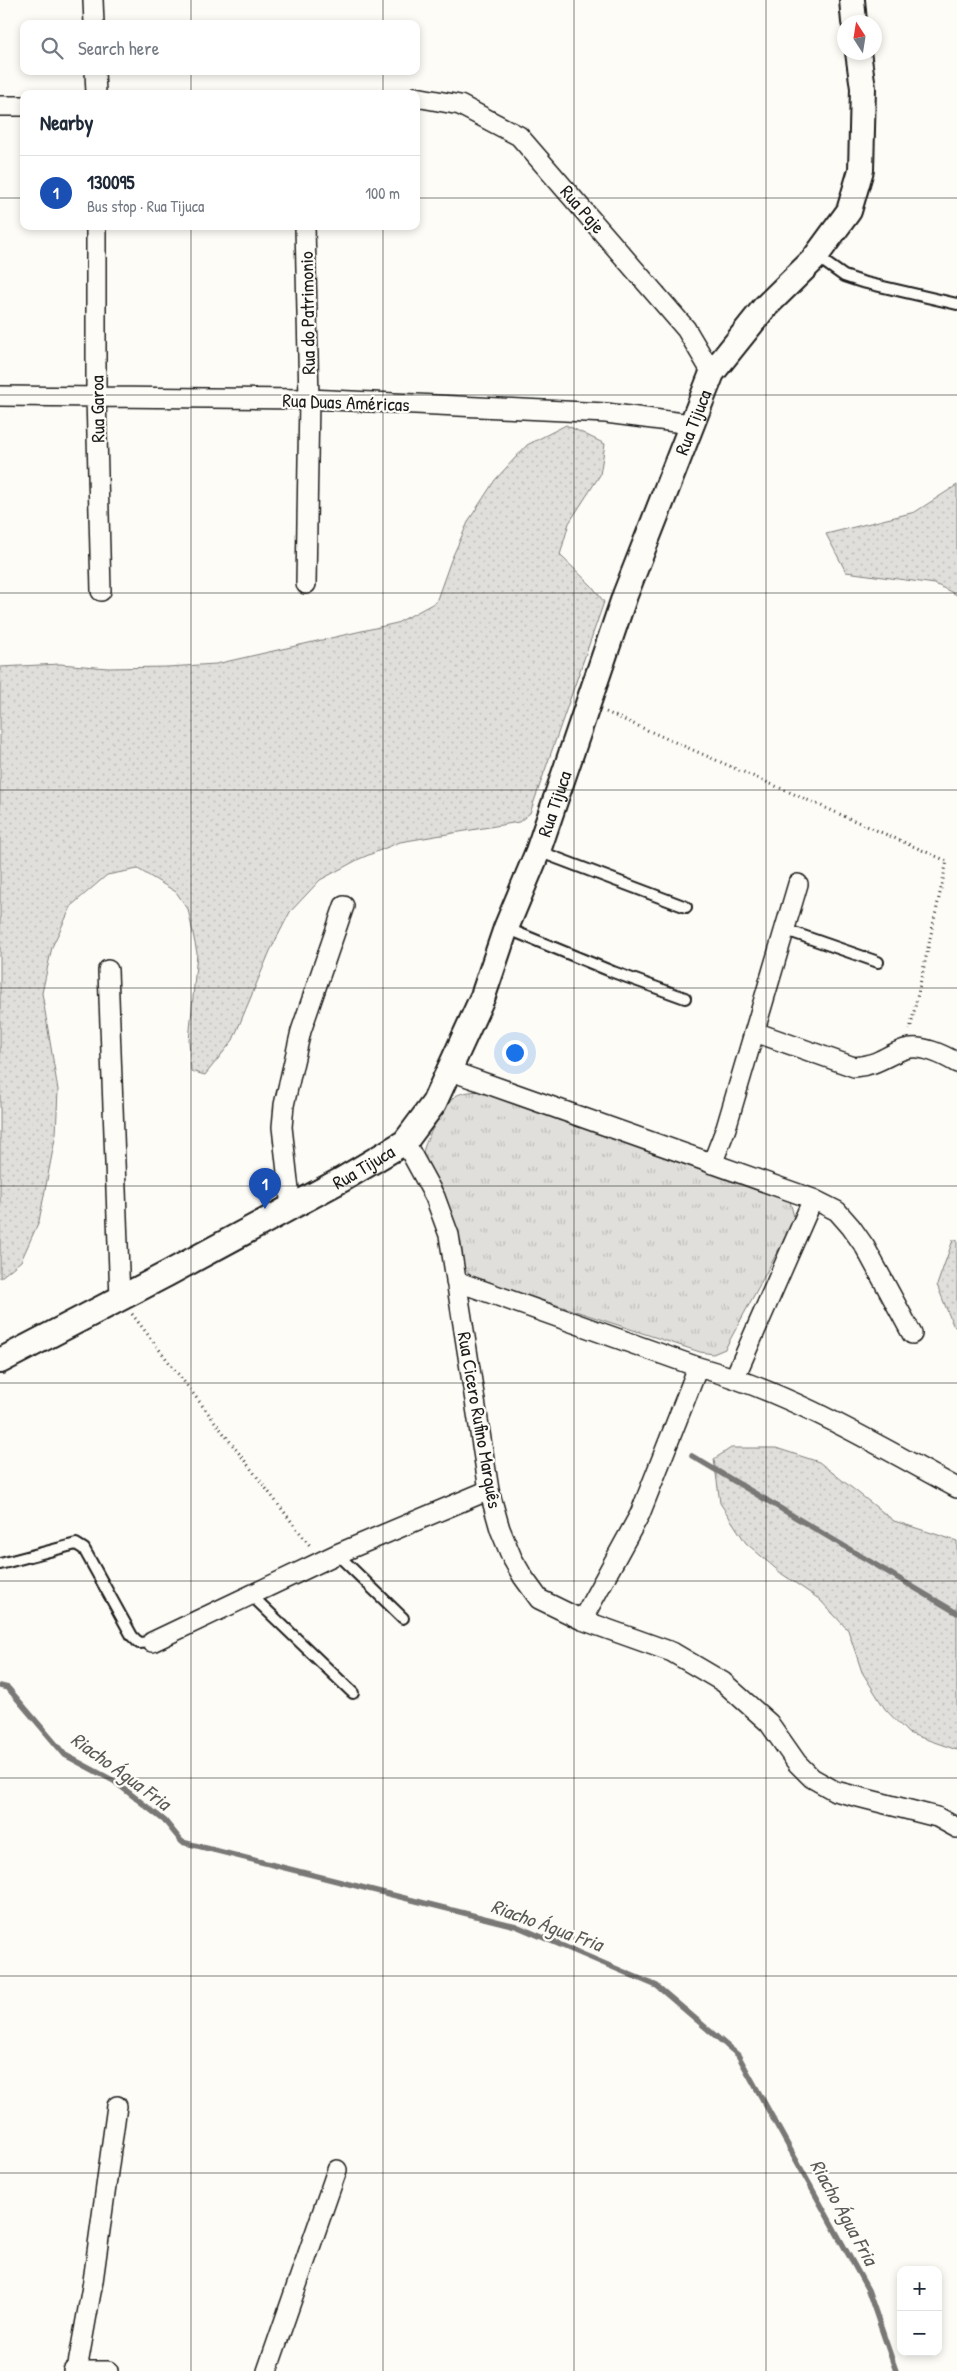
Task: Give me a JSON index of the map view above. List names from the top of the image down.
{
  "streets": {
    "street": [
      "Rua Paje",
      "Rua do Patrimonio",
      "Rua Duas Américas",
      "Rua Garoa",
      "Rua Tijuca",
      "Rua Cicero Rufino Marquês"
    ]
  },
  "crossings": [
    ["Rua Paje", "Rua Tijuca"],
    ["Rua do Patrimonio", "Rua Duas Américas"],
    ["Rua Duas Américas", "Rua Garoa"],
    ["Rua Duas Américas", "Rua Tijuca"],
    ["Rua Tijuca", "Rua Cicero Rufino Marquês"]
  ],
  "water": ["Riacho Água Fria"],
  "north": "top",
  "page": {
    "search": "Search here",
    "heading": "Nearby",
    "list": [
      {
        "mark": "1",
        "name": "130095",
        "note": "Bus stop · Rua Tijuca",
        "value": "100 m"
      }
    ],
    "pins": "1",
    "map_buttons": ["+", "−"]
  }
}
